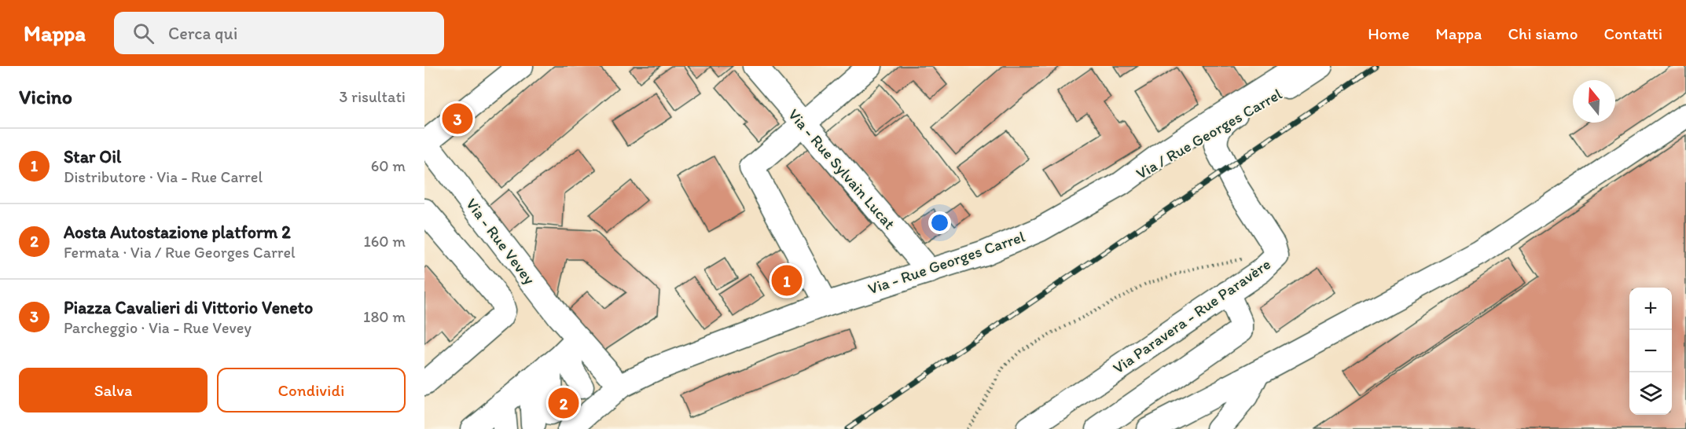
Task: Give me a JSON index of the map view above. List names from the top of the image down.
{
  "streets": {
    "street": [
      "Via / Rue Georges Carrel",
      "Via - Rue Sylvain Lucat",
      "Via - Rue Vevey",
      "Via - Rue Georges Carrel",
      "Via Paravera - Rue Paravère"
    ]
  },
  "crossings": [
    ["Via / Rue Georges Carrel", "Via - Rue Georges Carrel"],
    ["Via / Rue Georges Carrel", "Via Paravera - Rue Paravère"],
    ["Via - Rue Sylvain Lucat", "Via - Rue Georges Carrel"],
    ["Via - Rue Vevey", "Via - Rue Georges Carrel"]
  ],
  "north": "top",
  "page": {
    "header": "Mappa",
    "search": "Cerca qui",
    "nav": [
      "Home",
      "Mappa",
      "Chi siamo",
      "Contatti"
    ],
    "heading": ["Vicino", "3 risultati"],
    "pins": ["3", "1", "2"],
    "list": [
      {
        "mark": "1",
        "name": "Star Oil",
        "note": "Distributore · Via - Rue Carrel",
        "value": "60 m"
      },
      {
        "mark": "2",
        "name": "Aosta Autostazione platform 2",
        "note": "Fermata · Via / Rue Georges Carrel",
        "value": "160 m"
      },
      {
        "mark": "3",
        "name": "Piazza Cavalieri di Vittorio Veneto",
        "note": "Parcheggio · Via - Rue Vevey",
        "value": "180 m"
      }
    ],
    "map_buttons": ["+", "−"],
    "buttons": ["Salva", "Condividi"]
  }
}
